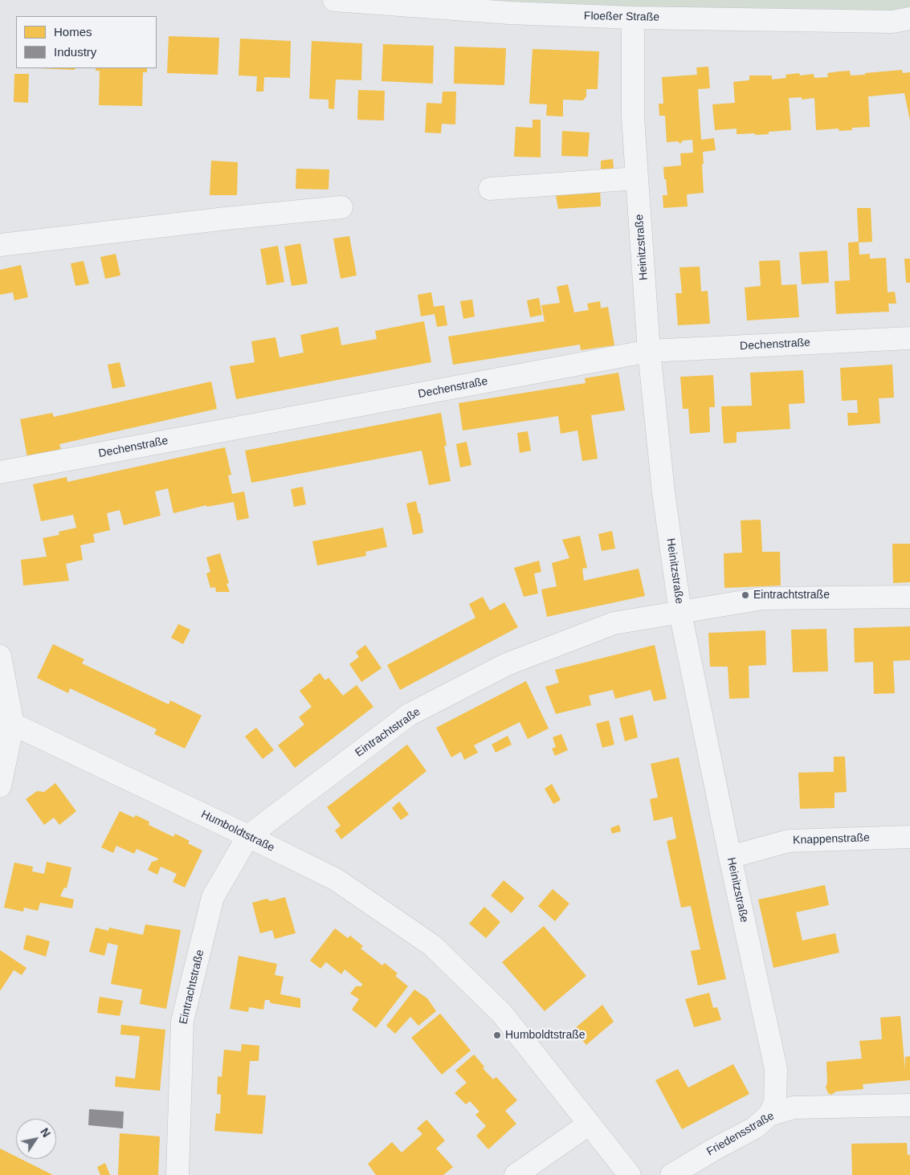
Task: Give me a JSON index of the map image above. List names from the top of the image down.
{
  "streets": {
    "street": [
      "Floeßer Straße",
      "Heinitzstraße",
      "Dechenstraße",
      "Eintrachtstraße",
      "Humboldtstraße",
      "Knappenstraße",
      "Friedensstraße"
    ]
  },
  "crossings": [
    ["Floeßer Straße", "Heinitzstraße"],
    ["Heinitzstraße", "Dechenstraße"],
    ["Heinitzstraße", "Eintrachtstraße"],
    ["Heinitzstraße", "Knappenstraße"],
    ["Heinitzstraße", "Friedensstraße"],
    ["Eintrachtstraße", "Humboldtstraße"]
  ],
  "places": ["Eintrachtstraße", "Humboldtstraße"],
  "legend": ["Homes", "Industry"],
  "north": "top right"
}
